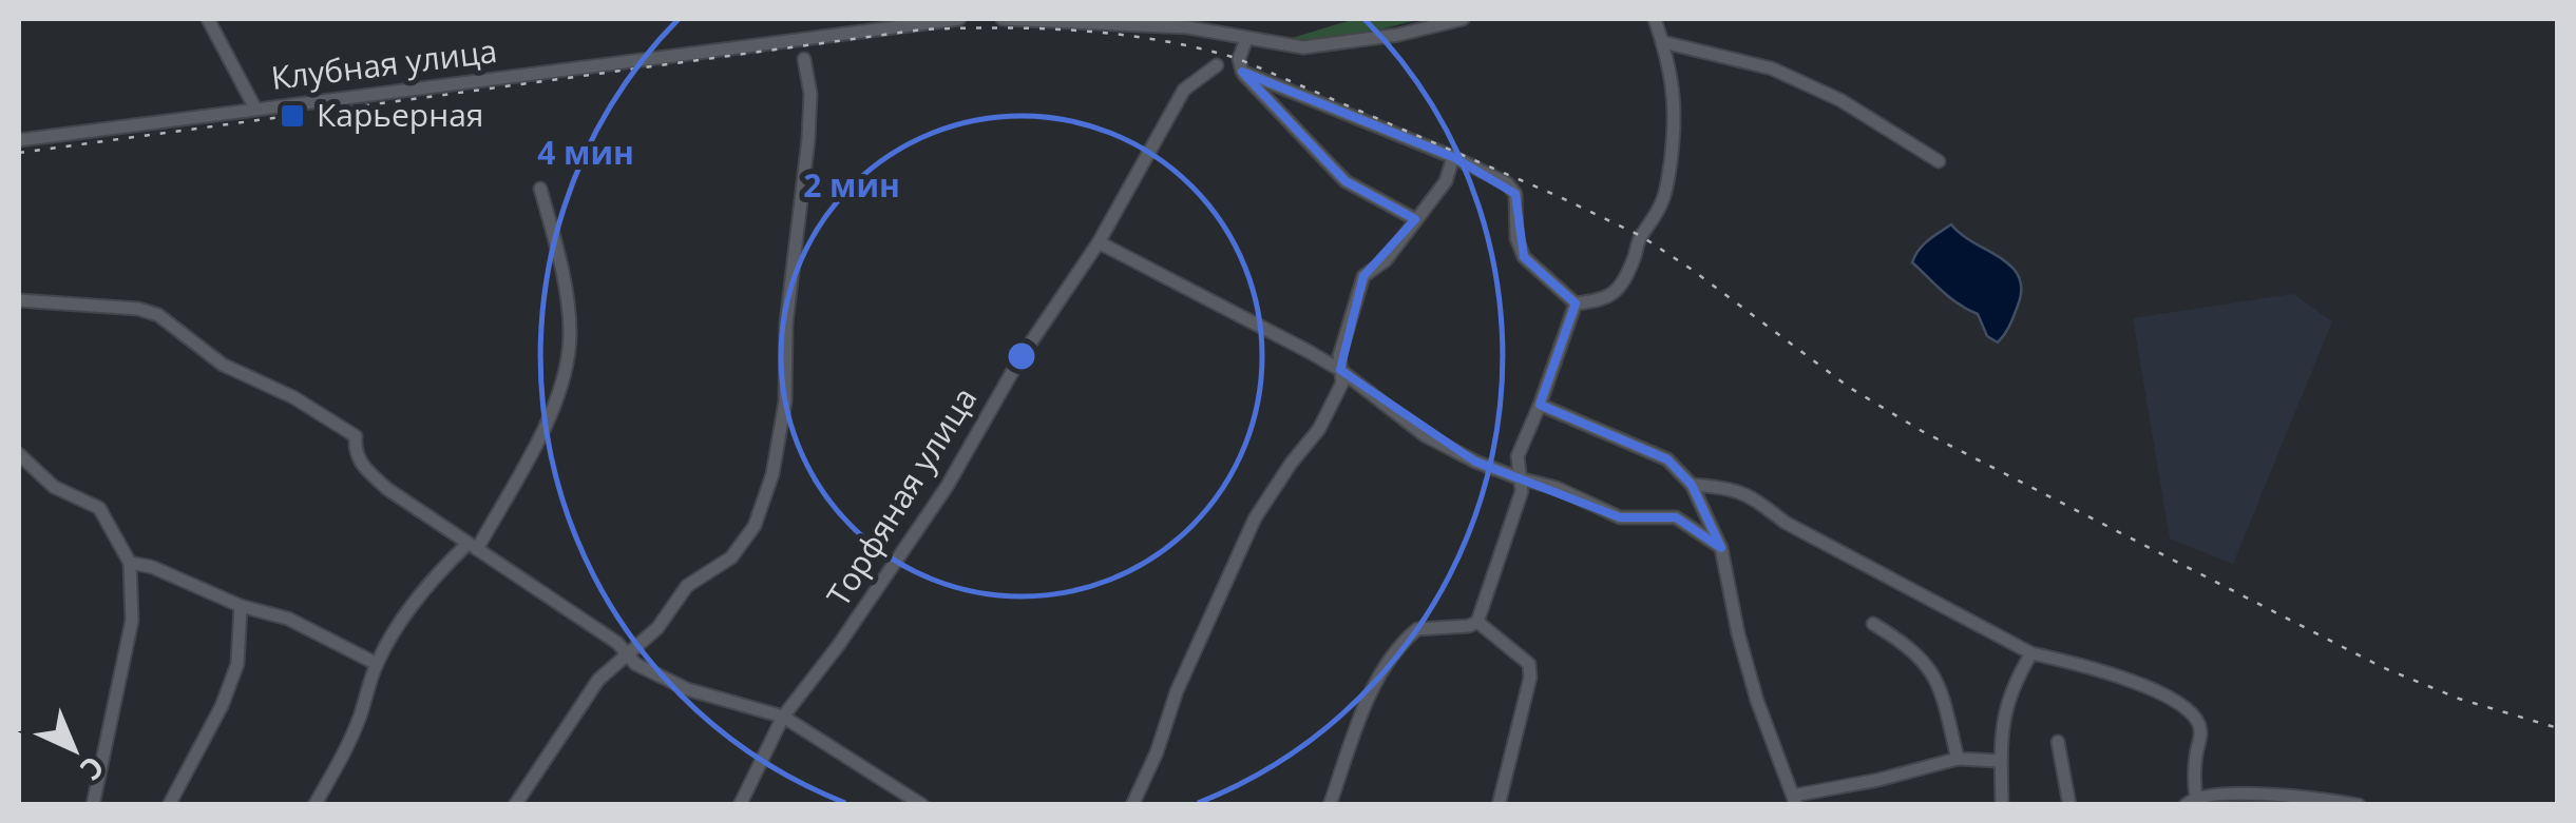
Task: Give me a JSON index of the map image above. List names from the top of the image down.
{
  "streets": {
    "street": ["Клубная улица", "Торфяная улица"]
  },
  "places": {
    "transit": ["Карьерная"]
  },
  "north": "bottom right",
  "rings": ["4 мин", "2 мин"]
}
